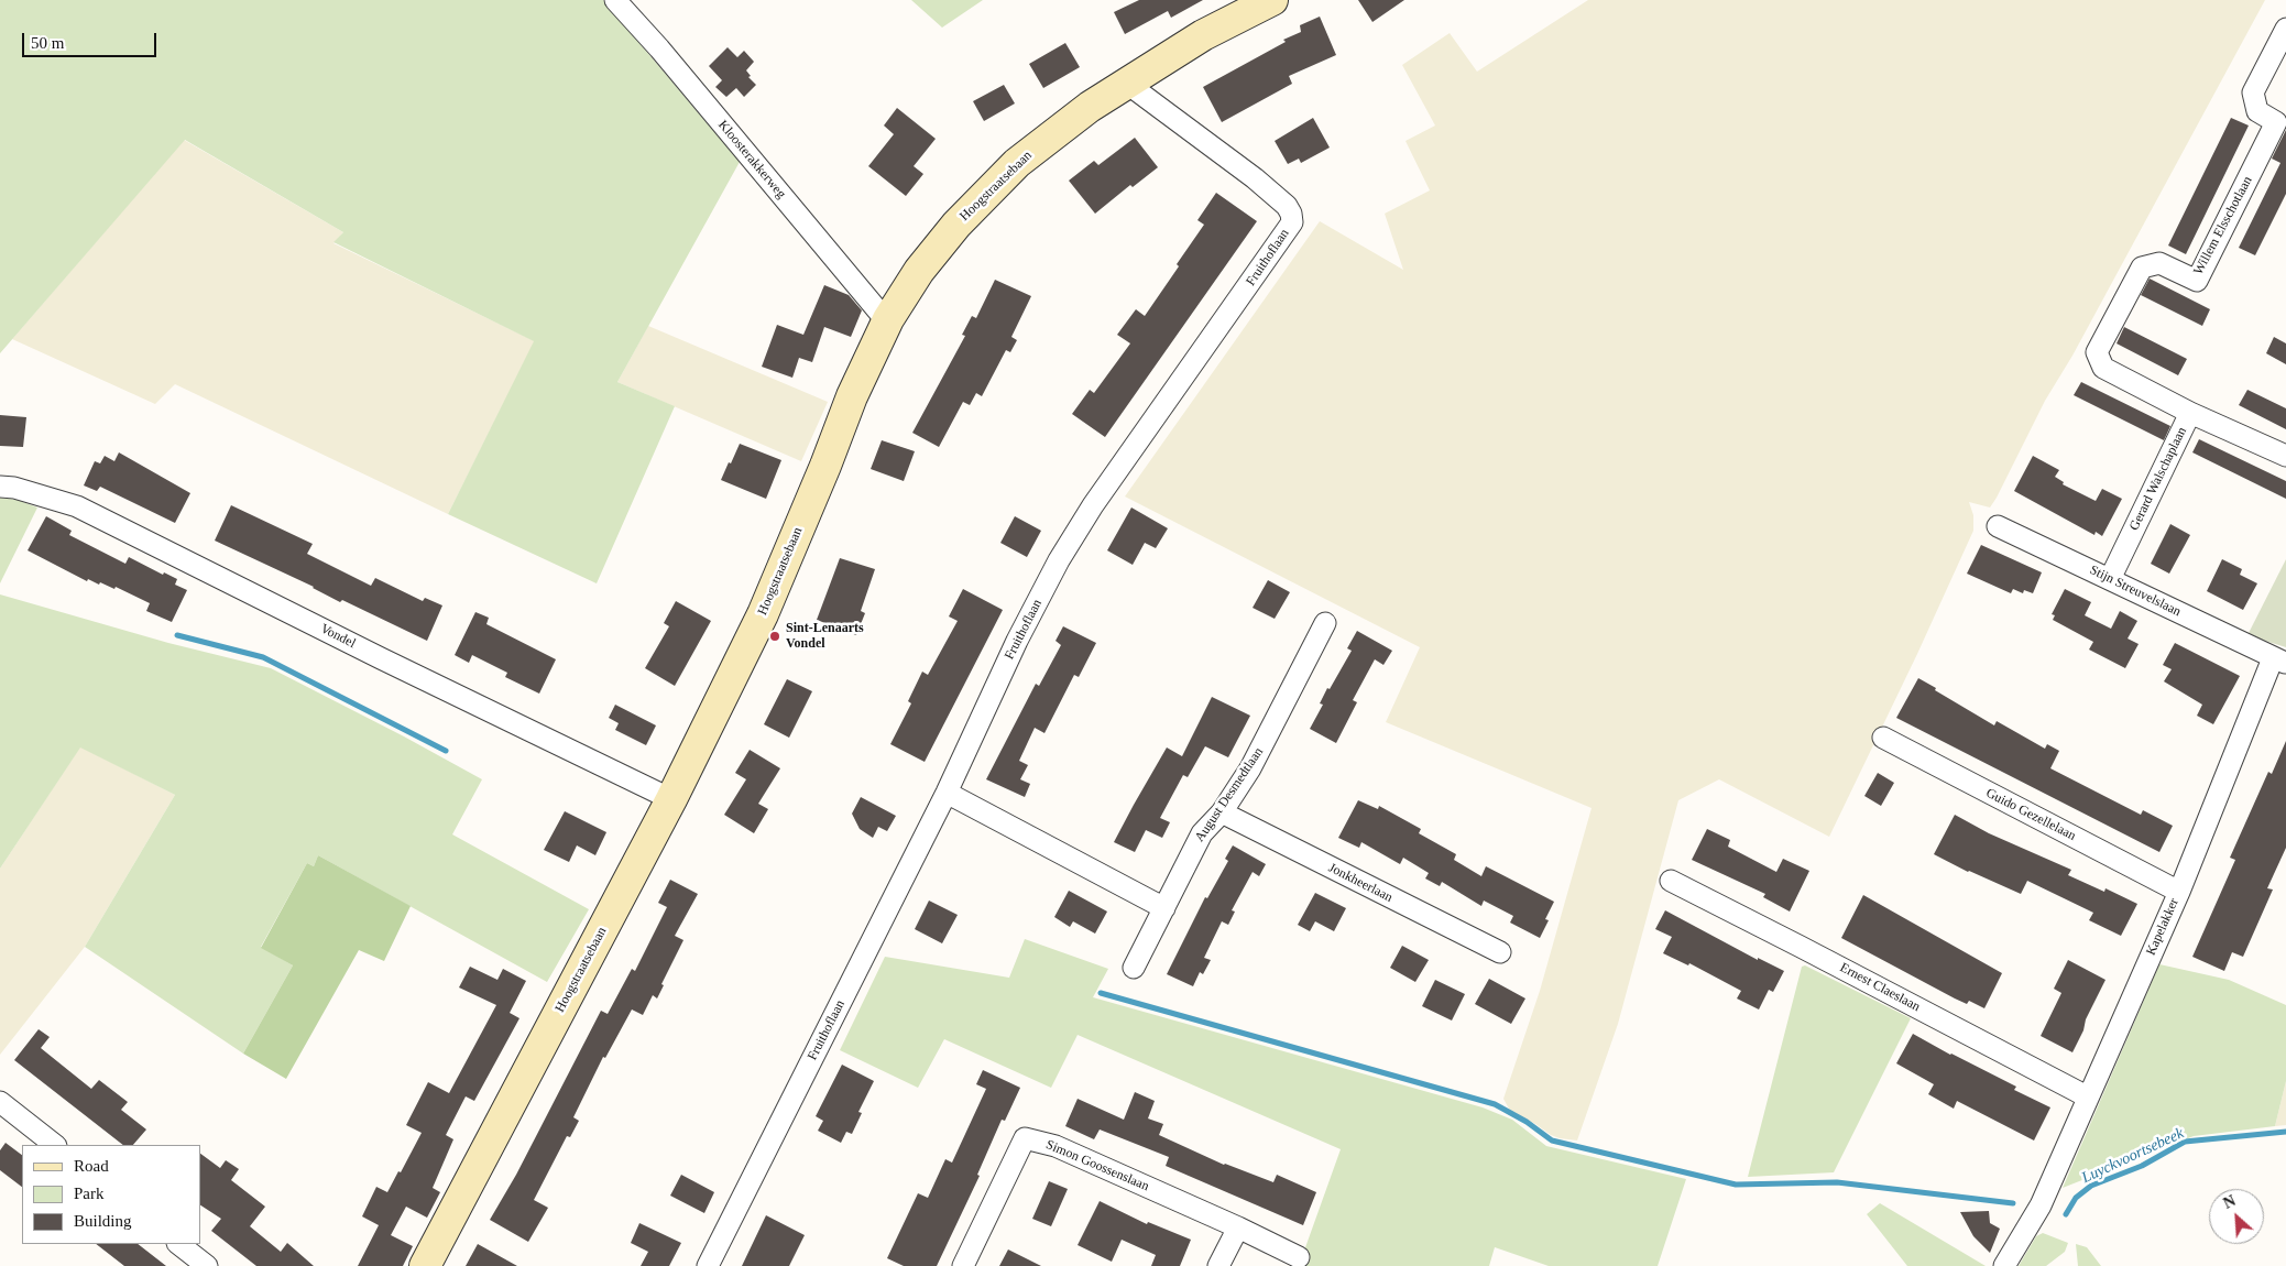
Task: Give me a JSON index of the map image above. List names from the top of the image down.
{
  "streets": {
    "main road": ["Hoogstraatsebaan"],
    "street": [
      "Kloosterakkerweg",
      "Willem Elsschotlaan",
      "Fruithoflaan",
      "Gerard Walschaplaan",
      "Stijn Streuvelslaan",
      "Vondel",
      "August Desmedtlaan",
      "Guido Gezellelaan",
      "Jonkheerlaan",
      "Kapelakker",
      "Ernest Claeslaan",
      "Simon Goossenslaan"
    ]
  },
  "crossings": [
    ["Kloosterakkerweg", "Hoogstraatsebaan"],
    ["Hoogstraatsebaan", "Fruithoflaan"],
    ["Hoogstraatsebaan", "Vondel"],
    ["Willem Elsschotlaan", "Gerard Walschaplaan"],
    ["Gerard Walschaplaan", "Stijn Streuvelslaan"],
    ["Stijn Streuvelslaan", "Kapelakker"],
    ["August Desmedtlaan", "Jonkheerlaan"],
    ["Guido Gezellelaan", "Kapelakker"],
    ["Kapelakker", "Ernest Claeslaan"]
  ],
  "water": ["Luyckvoortsebeek"],
  "places": ["Sint-Lenaarts Vondel"],
  "legend": ["Road", "Park", "Building"],
  "scale_bar": "50 m",
  "north": "top left"
}
